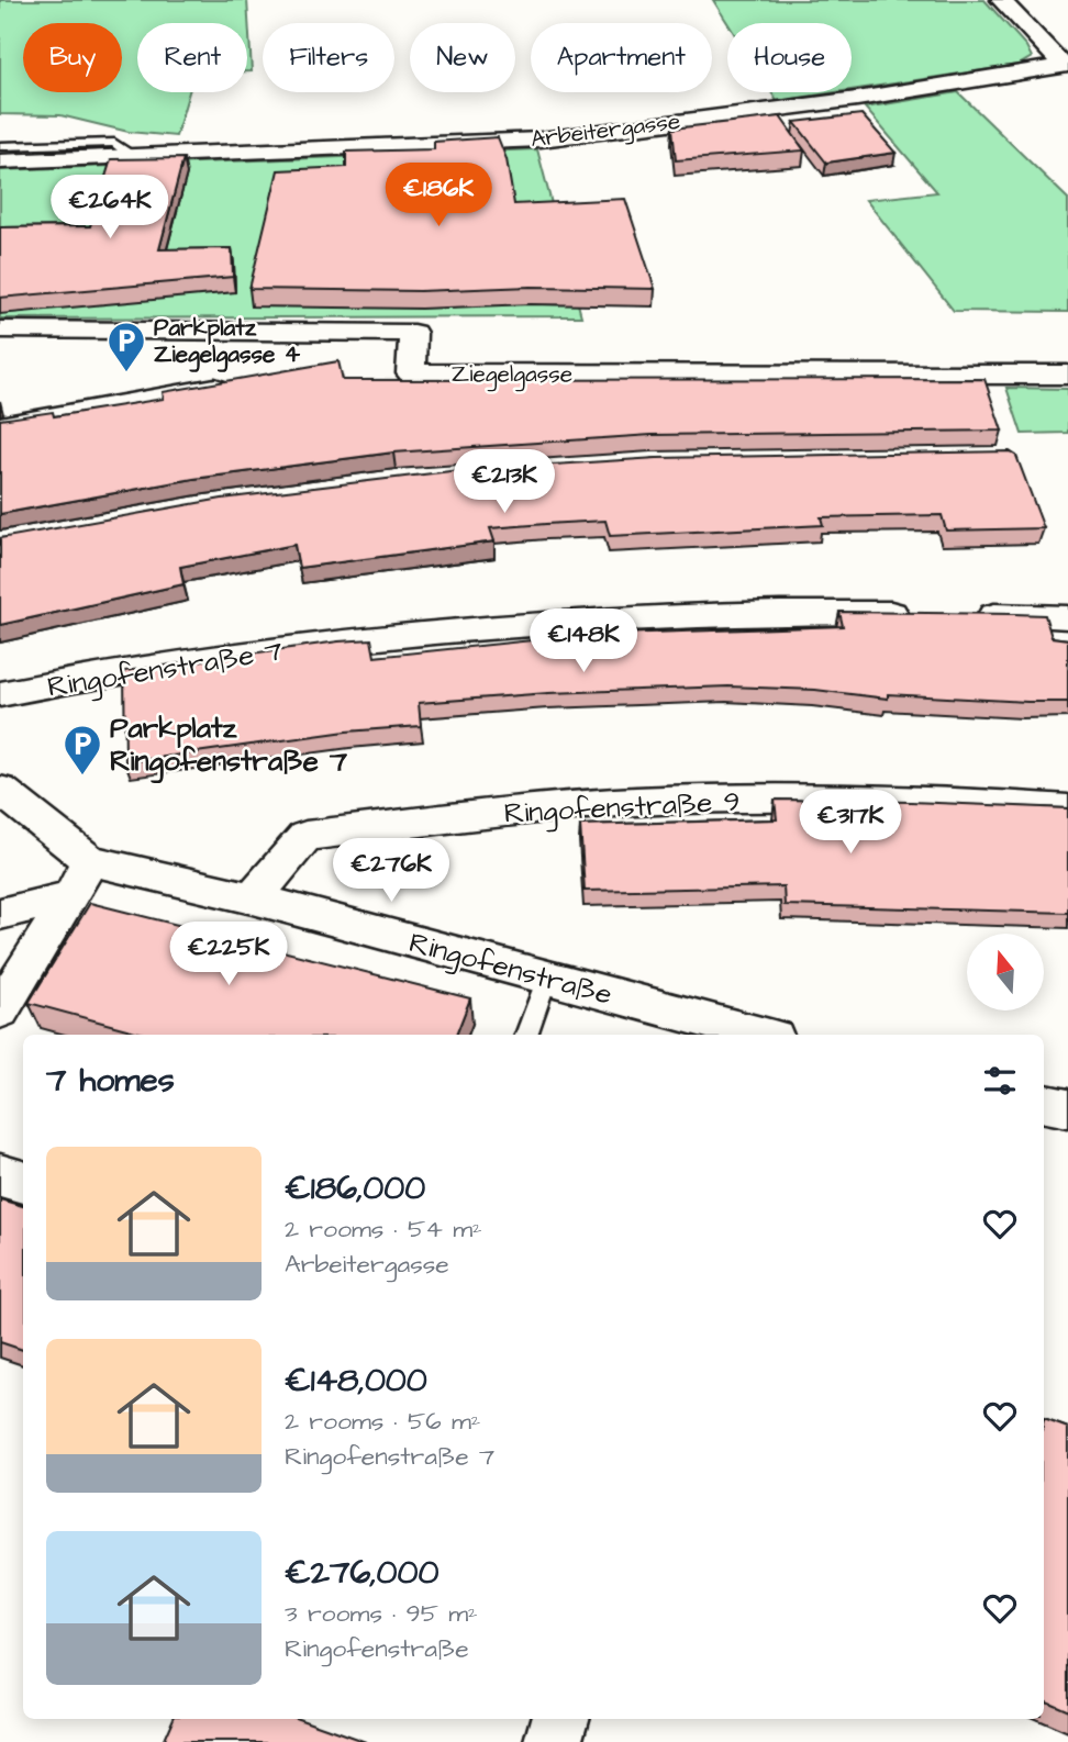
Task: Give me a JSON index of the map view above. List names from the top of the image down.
{
  "streets": {
    "street": [
      "Arbeitergasse",
      "Ziegelgasse",
      "Ringofenstraße 7",
      "Ringofenstraße 9",
      "Ringofenstraße"
    ]
  },
  "crossings": [
    ["Ringofenstraße 9", "Ringofenstraße"]
  ],
  "places": {
    "parking": ["Parkplatz Ziegelgasse 4", "Parkplatz Ringofenstraße 7"]
  },
  "north": "top",
  "page": {
    "chip": [
      "Buy",
      "Rent",
      "Filters",
      "New",
      "Apartment",
      "House"
    ],
    "price": [
      "€186K",
      "€264K",
      "€213K",
      "€148K",
      "€317K",
      "€276K",
      "€225K"
    ],
    "heading": "7 homes",
    "list": [
      {
        "name": "€186,000",
        "note": "2 rooms · 54 m² · Arbeitergasse"
      },
      {
        "name": "€148,000",
        "note": "2 rooms · 56 m² · Ringofenstraße 7"
      },
      {
        "name": "€276,000",
        "note": "3 rooms · 95 m² · Ringofenstraße"
      }
    ]
  }
}
